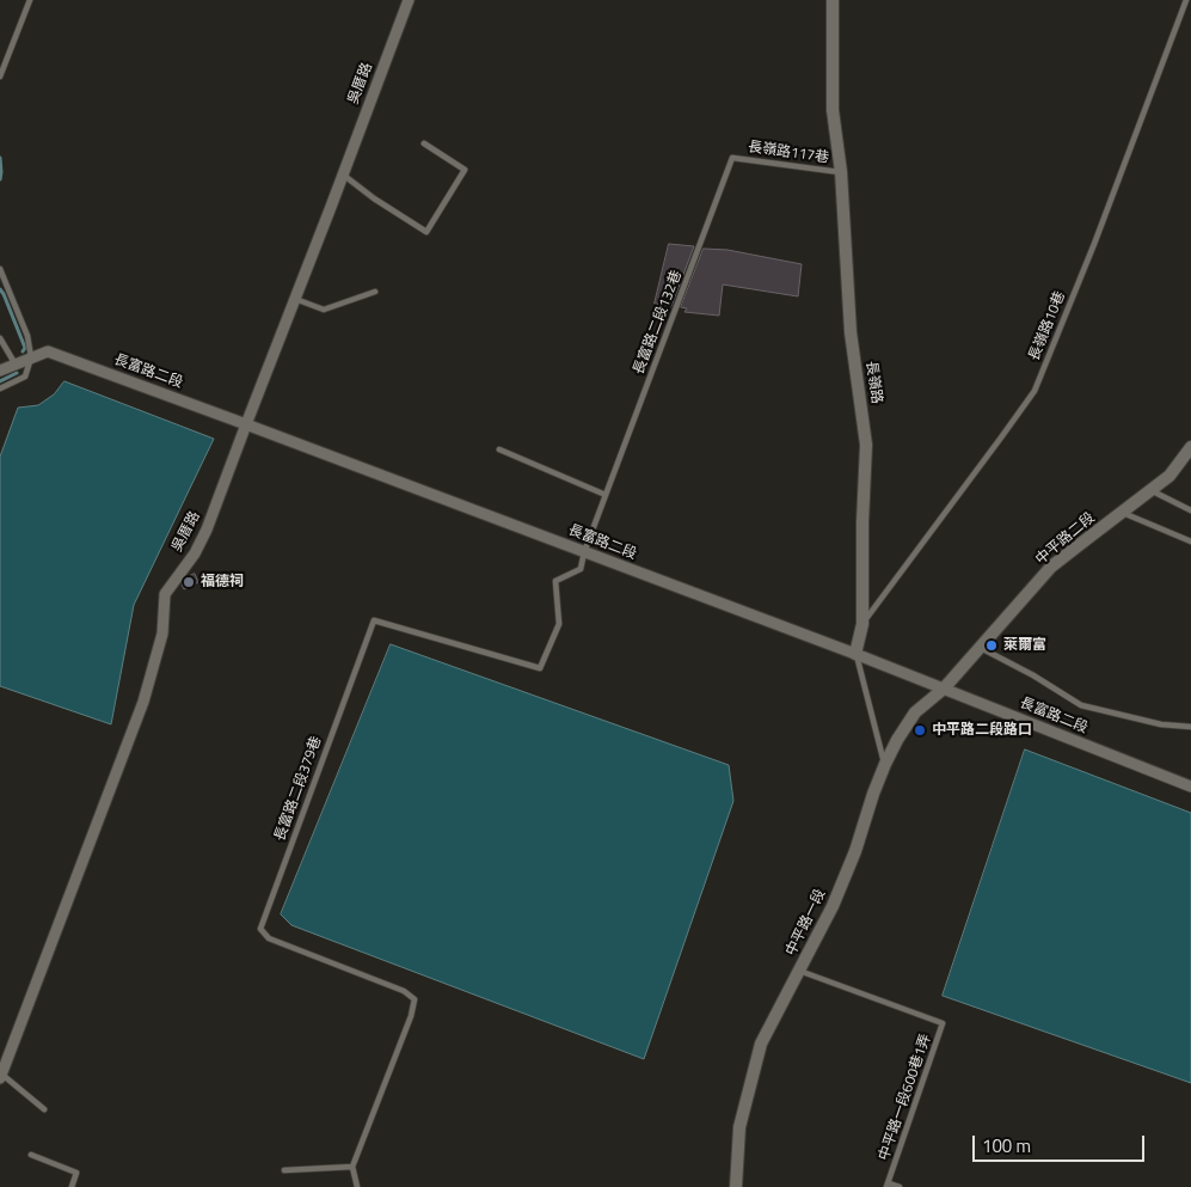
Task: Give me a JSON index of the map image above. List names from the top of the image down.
{
  "streets": {
    "street": [
      "吳厝路",
      "長富路二段",
      "長嶺路",
      "中平路二段",
      "中平路一段"
    ],
    "lane": [
      "長嶺路117巷",
      "長富路二段132巷",
      "長嶺路10巷",
      "長富路二段379巷",
      "中平路一段600巷1弄"
    ]
  },
  "crossings": [
    ["吳厝路", "長富路二段"],
    ["長嶺路117巷", "長富路二段132巷"],
    ["長嶺路117巷", "長嶺路"],
    ["長富路二段132巷", "長富路二段"],
    ["長富路二段132巷", "長富路二段379巷"],
    ["長嶺路10巷", "長嶺路"],
    ["長富路二段", "長嶺路"],
    ["長富路二段", "中平路二段"],
    ["長富路二段", "長富路二段379巷"],
    ["長富路二段", "中平路一段"],
    ["長嶺路", "中平路一段"],
    ["中平路二段", "中平路一段"],
    ["中平路一段", "中平路一段600巷1弄"]
  ],
  "places": ["福德祠", "萊爾富", "中平路二段路口"],
  "scale_bar": "100 m"
}
